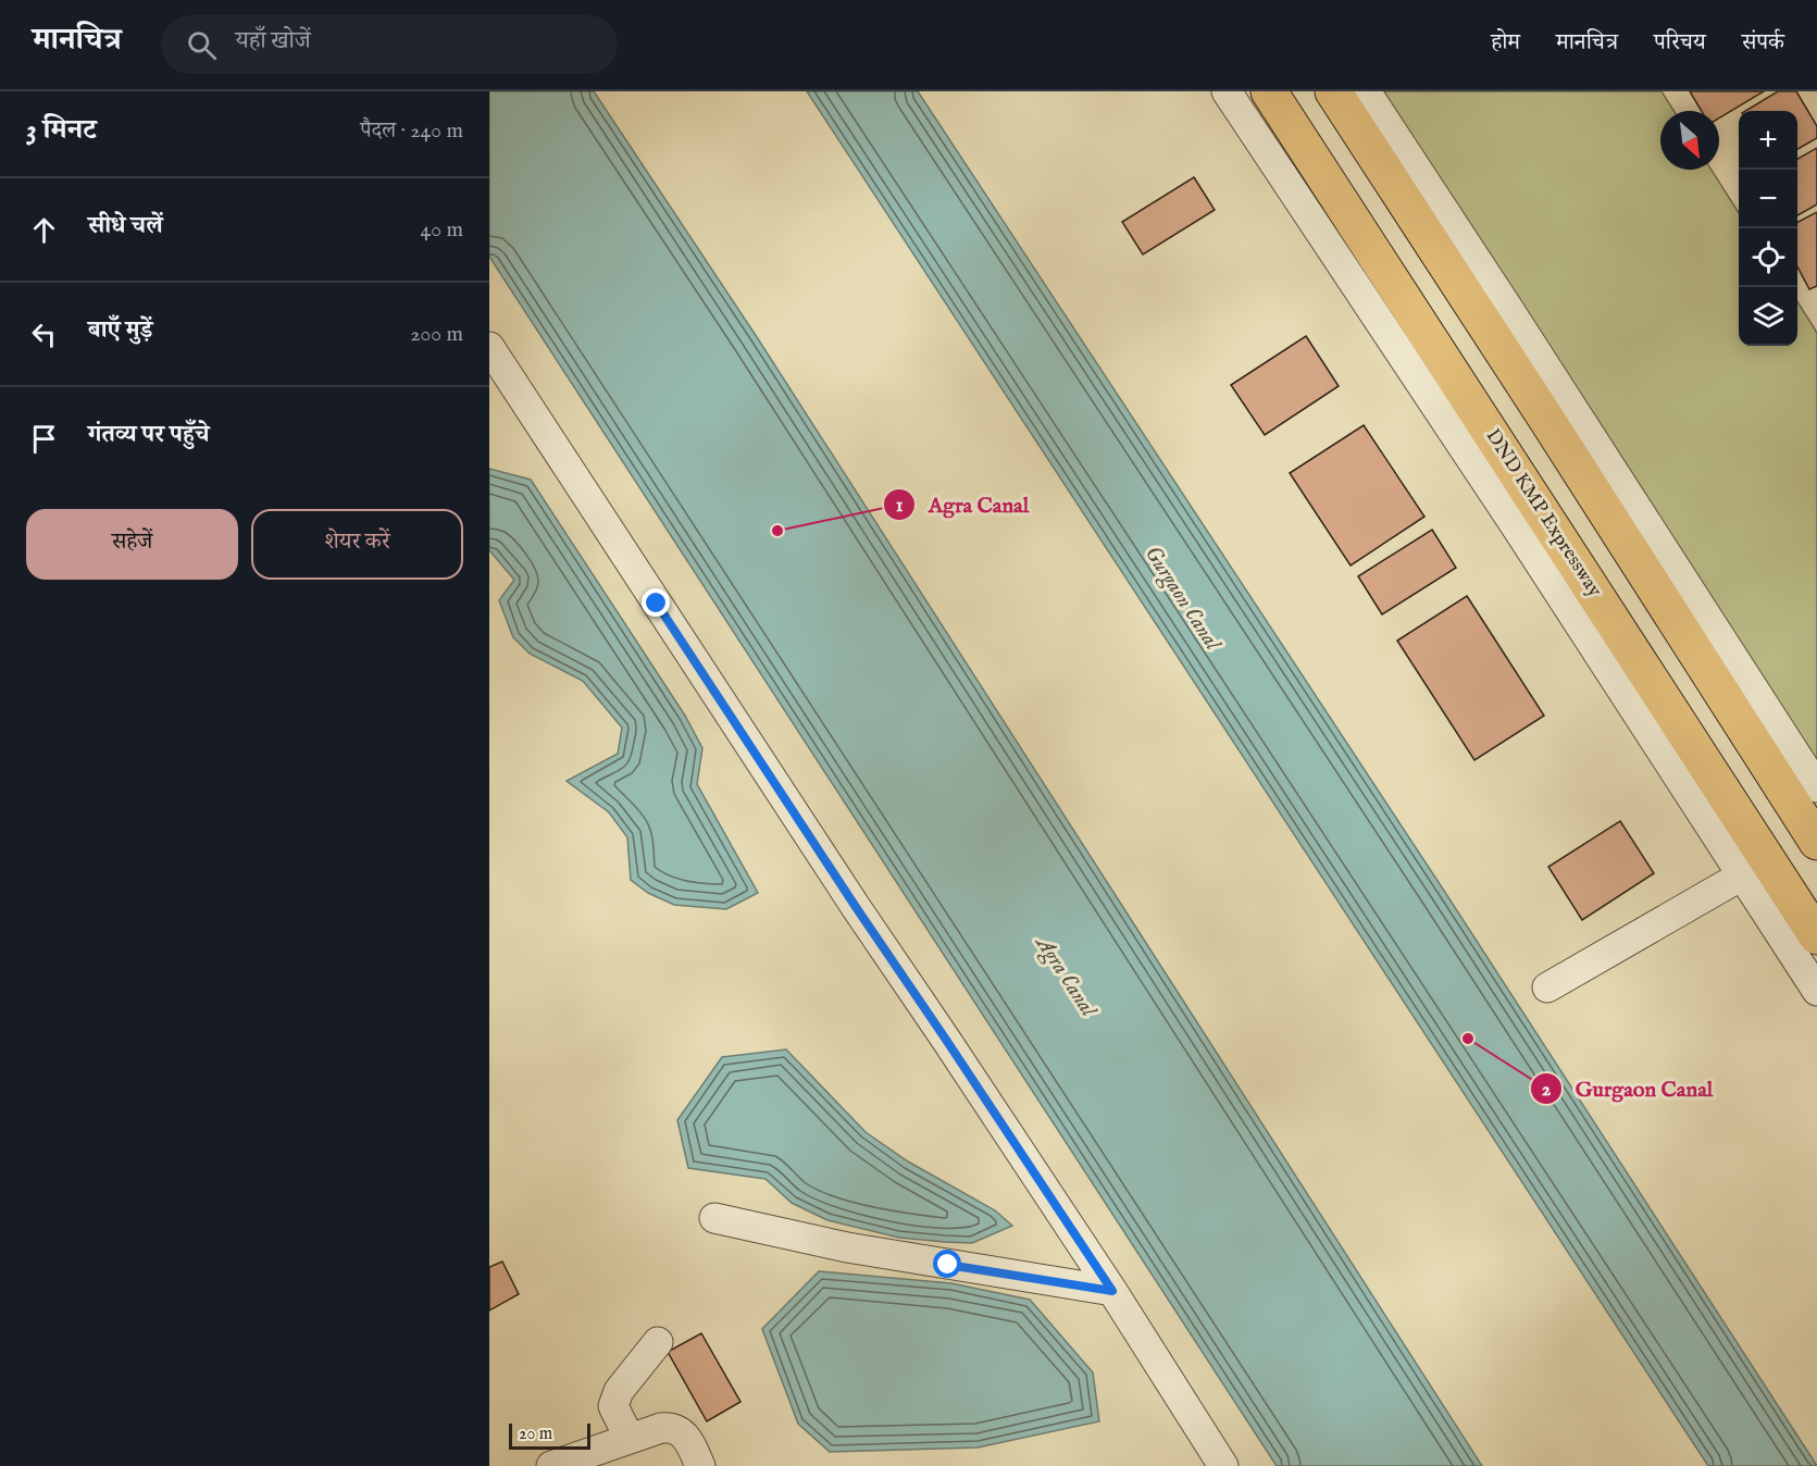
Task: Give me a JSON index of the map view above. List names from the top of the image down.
{
  "streets": {
    "highway": ["DND KMP Expressway"]
  },
  "water": ["Gurgaon Canal", "Agra Canal"],
  "places": ["Agra Canal", "Gurgaon Canal"],
  "scale_bar": "20 m",
  "north": "bottom right",
  "page": {
    "header": "मानचित्र",
    "search": "यहाँ खोजें",
    "nav": [
      "होम",
      "मानचित्र",
      "परिचय",
      "संपर्क"
    ],
    "heading": ["3 मिनट", "पैदल · 240 m"],
    "map_buttons": ["+", "−"],
    "list": [
      ["सीधे चलें", "40 m"],
      ["बाएँ मुड़ें", "200 m"],
      "गंतव्य पर पहुँचे"
    ],
    "buttons": ["सहेजें", "शेयर करें"],
    "scale": "20 m"
  }
}
